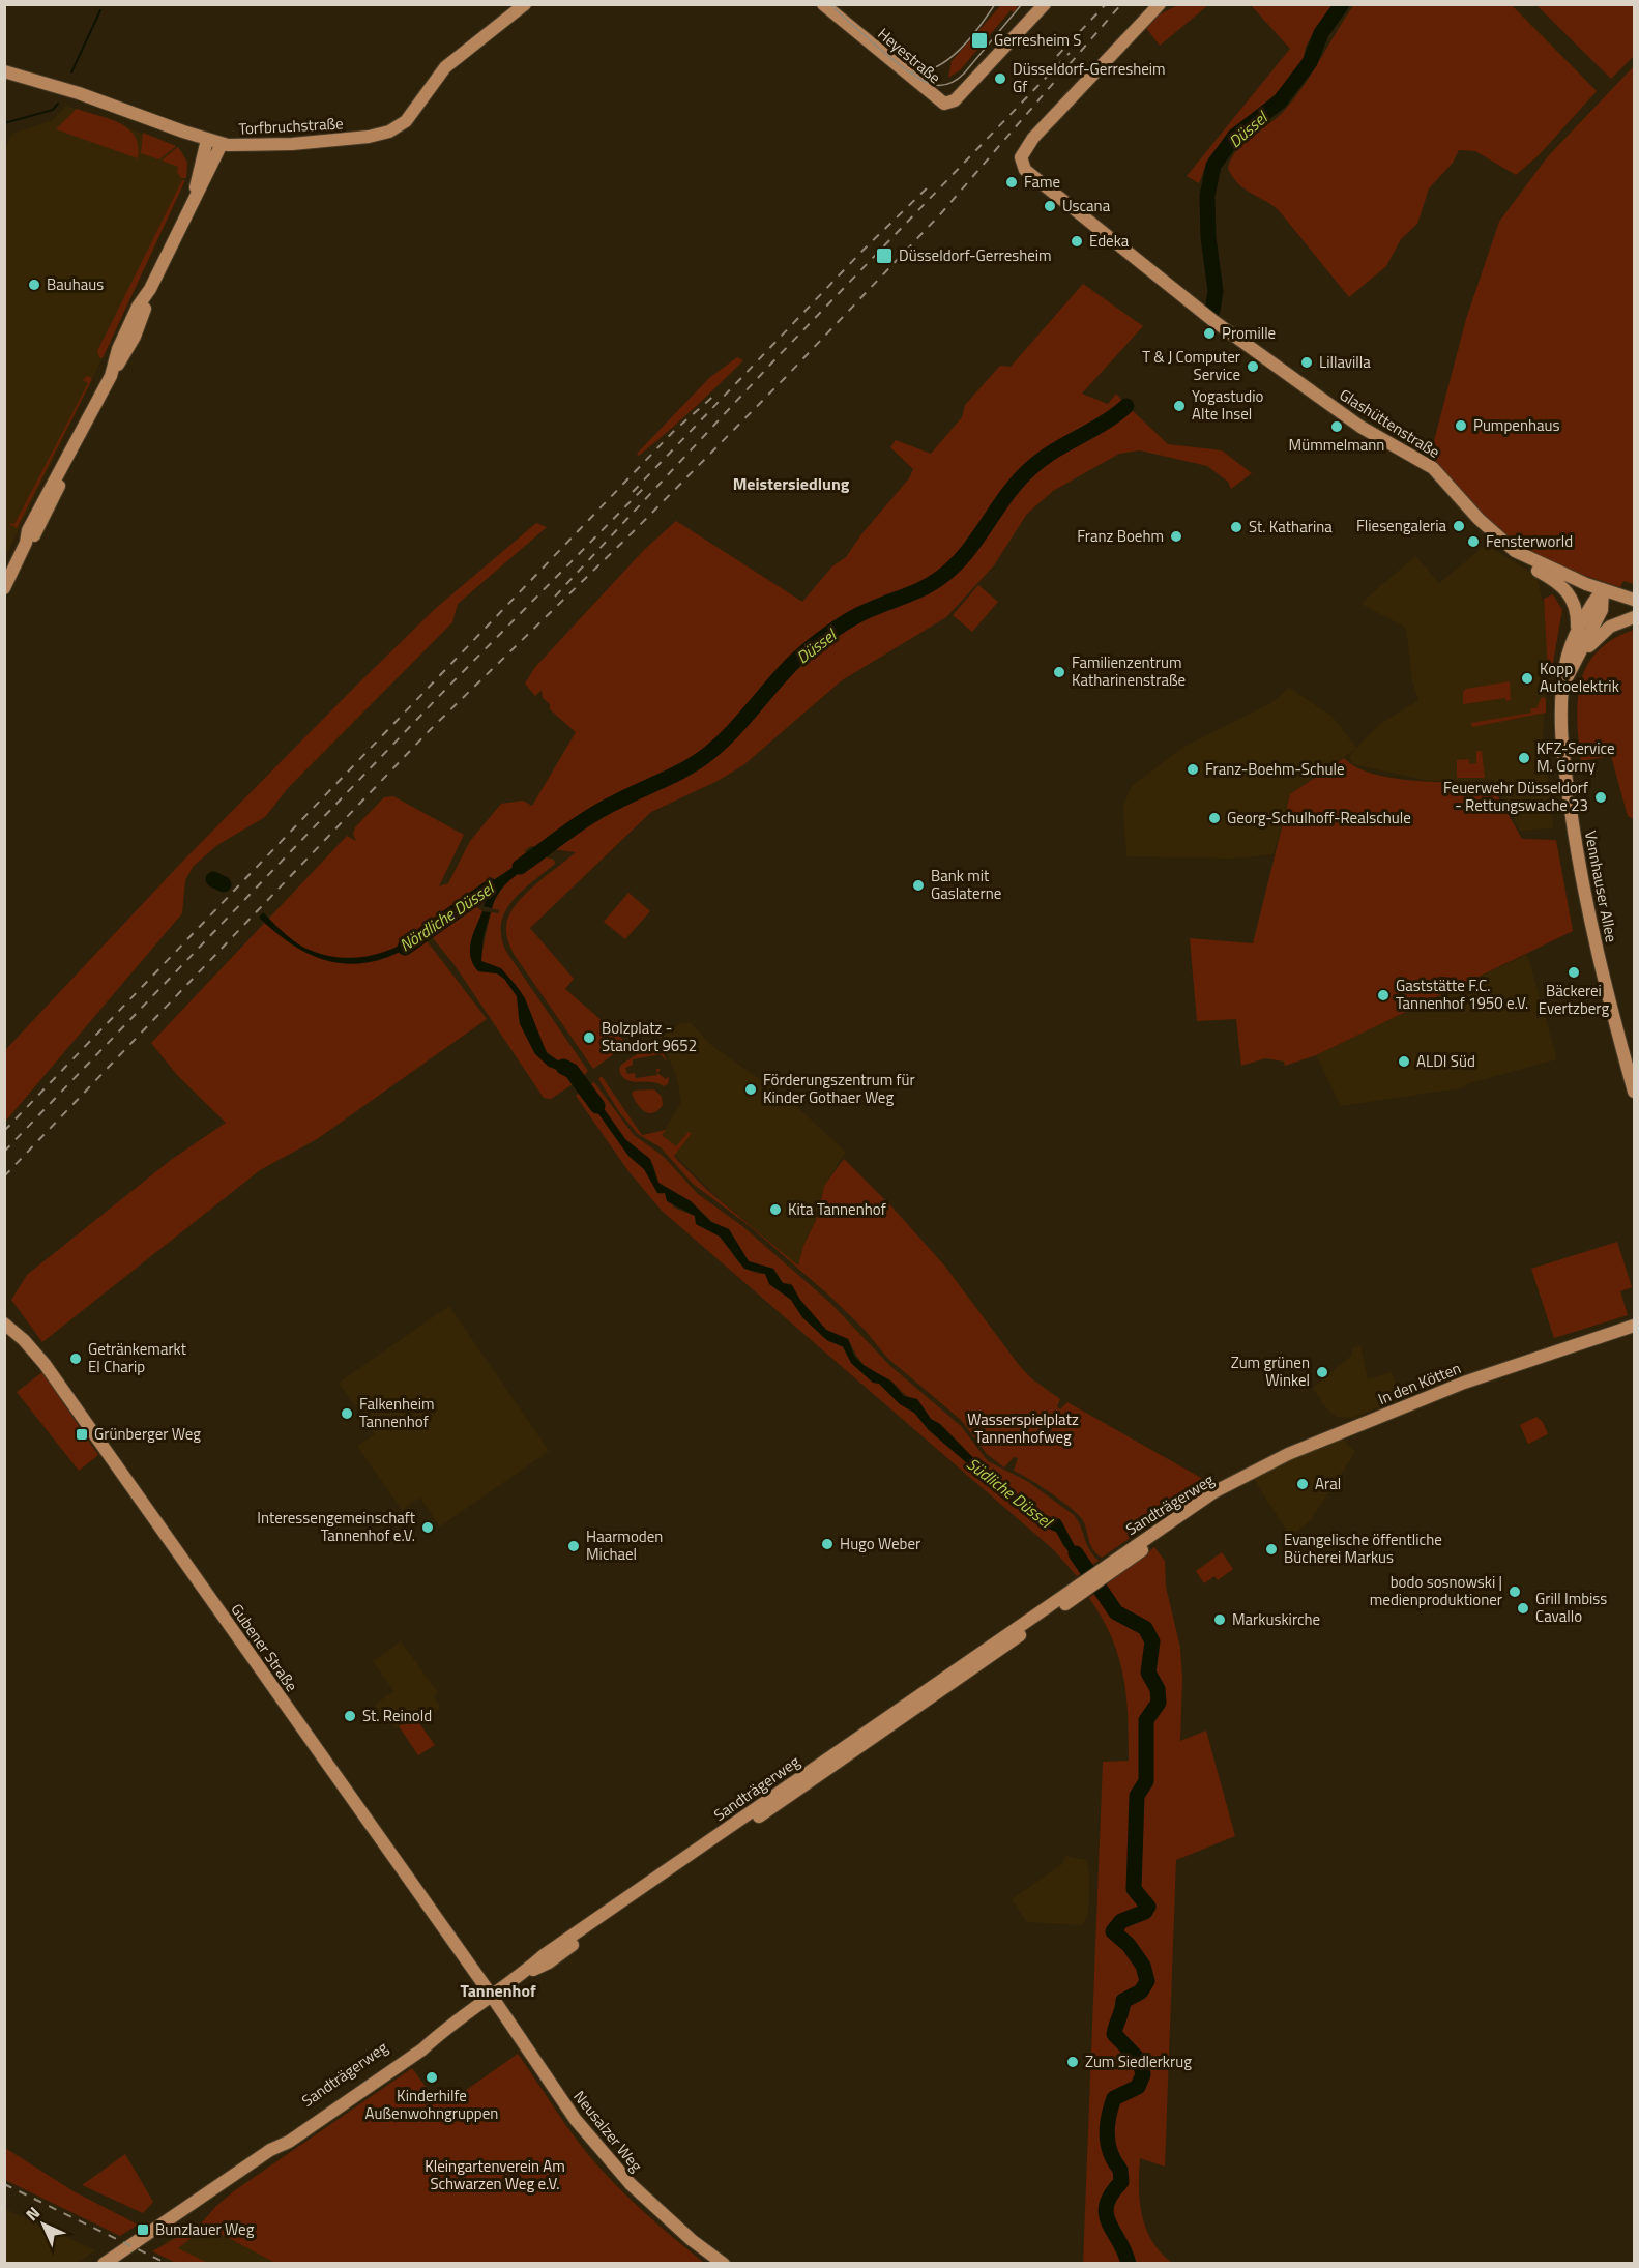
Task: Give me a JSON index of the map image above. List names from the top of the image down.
{
  "streets": {
    "main road": [
      "Heyestraße",
      "Torfbruchstraße",
      "Glashüttenstraße",
      "Vennhauser Allee",
      "In den Kötten",
      "Sandträgerweg",
      "Gubener Straße",
      "Neusalzer Weg"
    ]
  },
  "crossings": [
    ["Glashüttenstraße", "Vennhauser Allee"],
    ["In den Kötten", "Sandträgerweg"],
    ["Sandträgerweg", "Gubener Straße"],
    ["Sandträgerweg", "Neusalzer Weg"],
    ["Gubener Straße", "Neusalzer Weg"]
  ],
  "districts": ["Meistersiedlung", "Tannenhof"],
  "water": ["Düssel", "Nördliche Düssel", "Südliche Düssel"],
  "parks": ["Wasserspielplatz Tannenhofweg", "Kleingartenverein Am Schwarzen Weg e.V."],
  "places": {
    "transit": [
      "Gerresheim S",
      "Düsseldorf-Gerresheim",
      "Grünberger Weg",
      "Bunzlauer Weg"
    ],
    "other": [
      "Düsseldorf-Gerresheim Gf",
      "Fame",
      "Uscana",
      "Edeka",
      "Bauhaus",
      "Promille",
      "Lillavilla",
      "T & J Computer Service",
      "Yogastudio Alte Insel",
      "Pumpenhaus",
      "Mümmelmann",
      "Fliesengaleria",
      "St. Katharina",
      "Franz Boehm",
      "Fensterworld",
      "Familienzentrum Katharinenstraße",
      "Kopp Autoelektrik",
      "KFZ-Service M. Gorny",
      "Franz-Boehm-Schule",
      "Feuerwehr Düsseldorf - Rettungswache 23",
      "Georg-Schulhoff-Realschule",
      "Bank mit Gaslaterne",
      "Bäckerei Evertzberg",
      "Gaststätte F.C. Tannenhof 1950 e.V.",
      "Bolzplatz - Standort 9652",
      "ALDI Süd",
      "Förderungszentrum für Kinder Gothaer Weg",
      "Kita Tannenhof",
      "Getränkemarkt El Charip",
      "Zum grünen Winkel",
      "Falkenheim Tannenhof",
      "Aral",
      "Interessengemeinschaft Tannenhof e.V.",
      "Hugo Weber",
      "Haarmoden Michael",
      "Evangelische öffentliche Bücherei Markus",
      "bodo sosnowski | medienproduktioner",
      "Grill Imbiss Cavallo",
      "Markuskirche",
      "St. Reinold",
      "Zum Siedlerkrug",
      "Kinderhilfe Außenwohngruppen"
    ]
  },
  "north": "top left"
}
